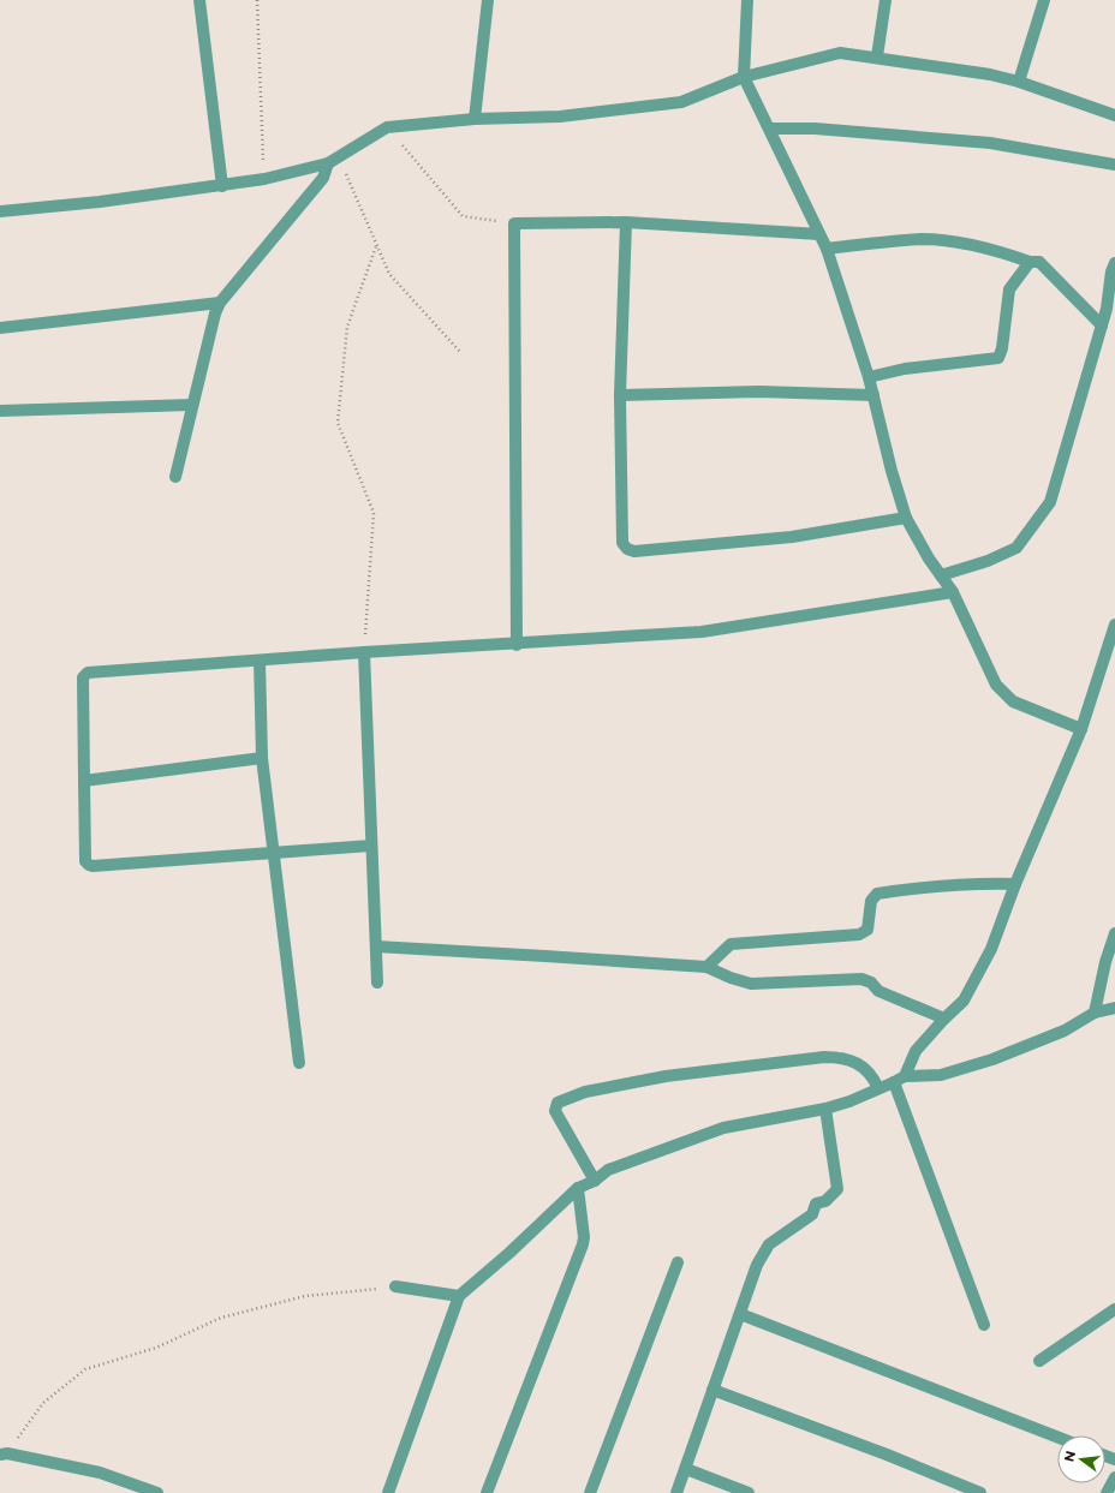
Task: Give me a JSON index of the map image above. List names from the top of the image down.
{
  "north": "left"
}
